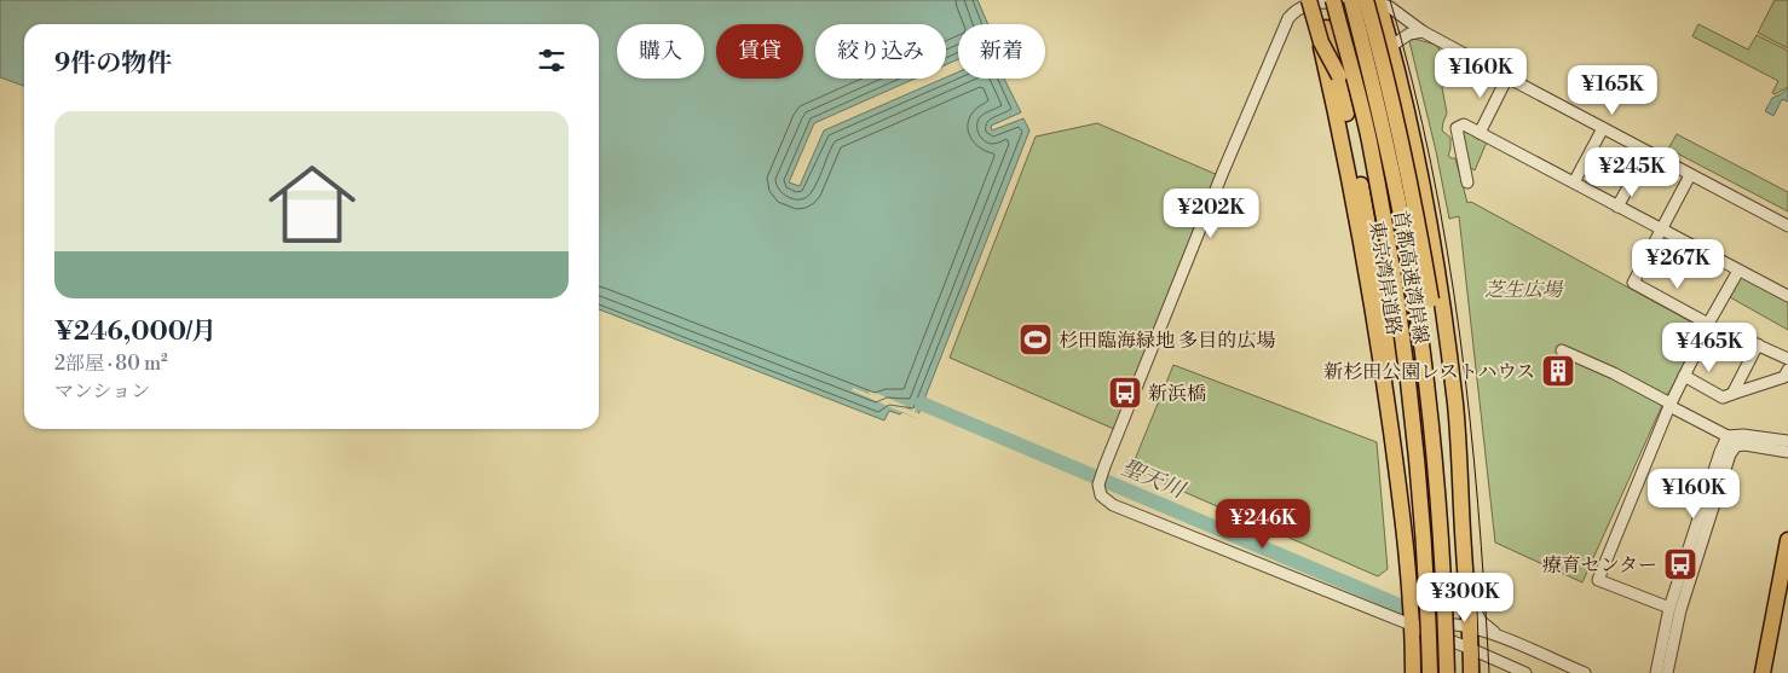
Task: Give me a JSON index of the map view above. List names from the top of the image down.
{
  "streets": {
    "highway": ["首都高速湾岸線", "東京湾岸道路"]
  },
  "water": ["聖天川"],
  "parks": ["芝生広場"],
  "places": {
    "sports": ["杉田臨海緑地 多目的広場"],
    "building": ["新杉田公園レストハウス"],
    "bus stop": ["新浜橋", "療育センター"]
  },
  "page": {
    "chip": [
      "購入",
      "賃貸",
      "絞り込み",
      "新着"
    ],
    "heading": "9件の物件",
    "price": [
      "¥160K",
      "¥165K",
      "¥245K",
      "¥202K",
      "¥267K",
      "¥465K",
      "¥160K",
      "¥246K",
      "¥300K"
    ],
    "list": [
      {
        "name": "¥246,000/月",
        "note": "2部屋 · 80 m² · マンション"
      }
    ]
  }
}
